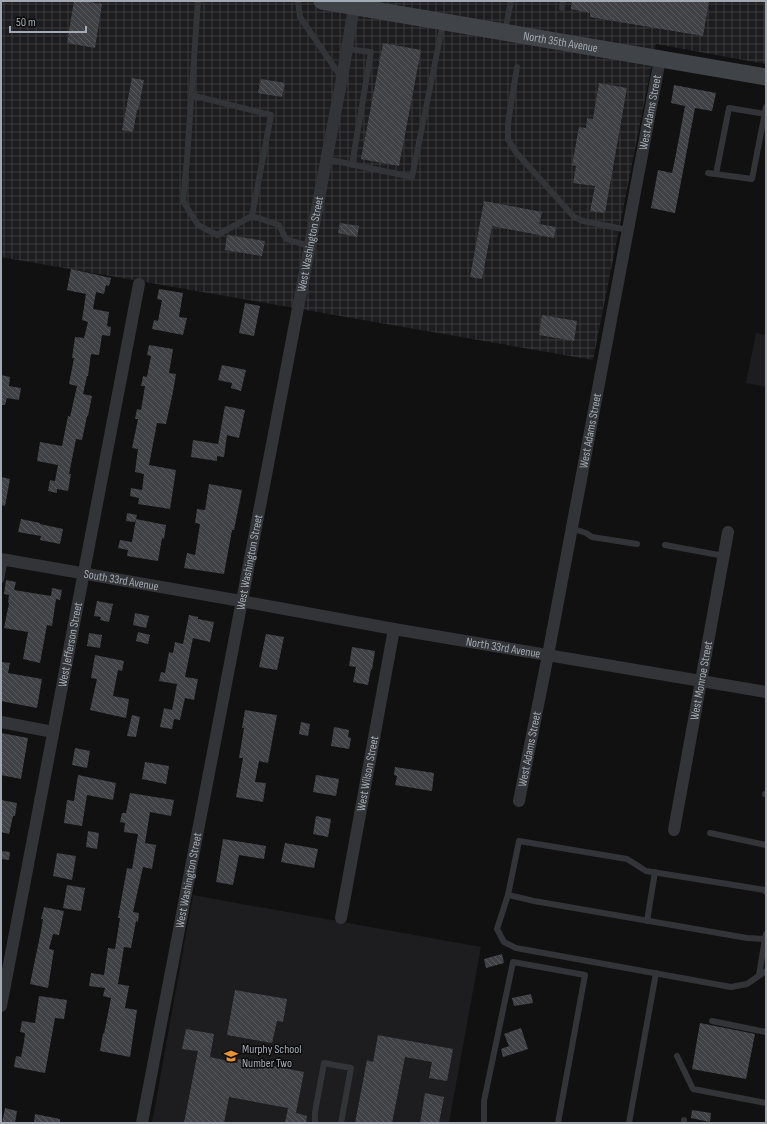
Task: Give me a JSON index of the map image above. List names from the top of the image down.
{
  "streets": {
    "main road": ["North 35th Avenue"],
    "street": [
      "West Adams Street",
      "West Washington Street",
      "South 33rd Avenue",
      "West Jefferson Street",
      "North 33rd Avenue",
      "West Monroe Street",
      "West Wilson Street"
    ]
  },
  "crossings": [
    ["North 35th Avenue", "West Adams Street"],
    ["North 35th Avenue", "West Washington Street"],
    ["West Adams Street", "North 33rd Avenue"],
    ["West Washington Street", "South 33rd Avenue"],
    ["West Washington Street", "North 33rd Avenue"],
    ["South 33rd Avenue", "West Jefferson Street"],
    ["South 33rd Avenue", "North 33rd Avenue"],
    ["North 33rd Avenue", "West Monroe Street"],
    ["North 33rd Avenue", "West Wilson Street"]
  ],
  "places": {
    "school or university": ["Murphy School Number Two"]
  },
  "scale_bar": "50 m"
}
